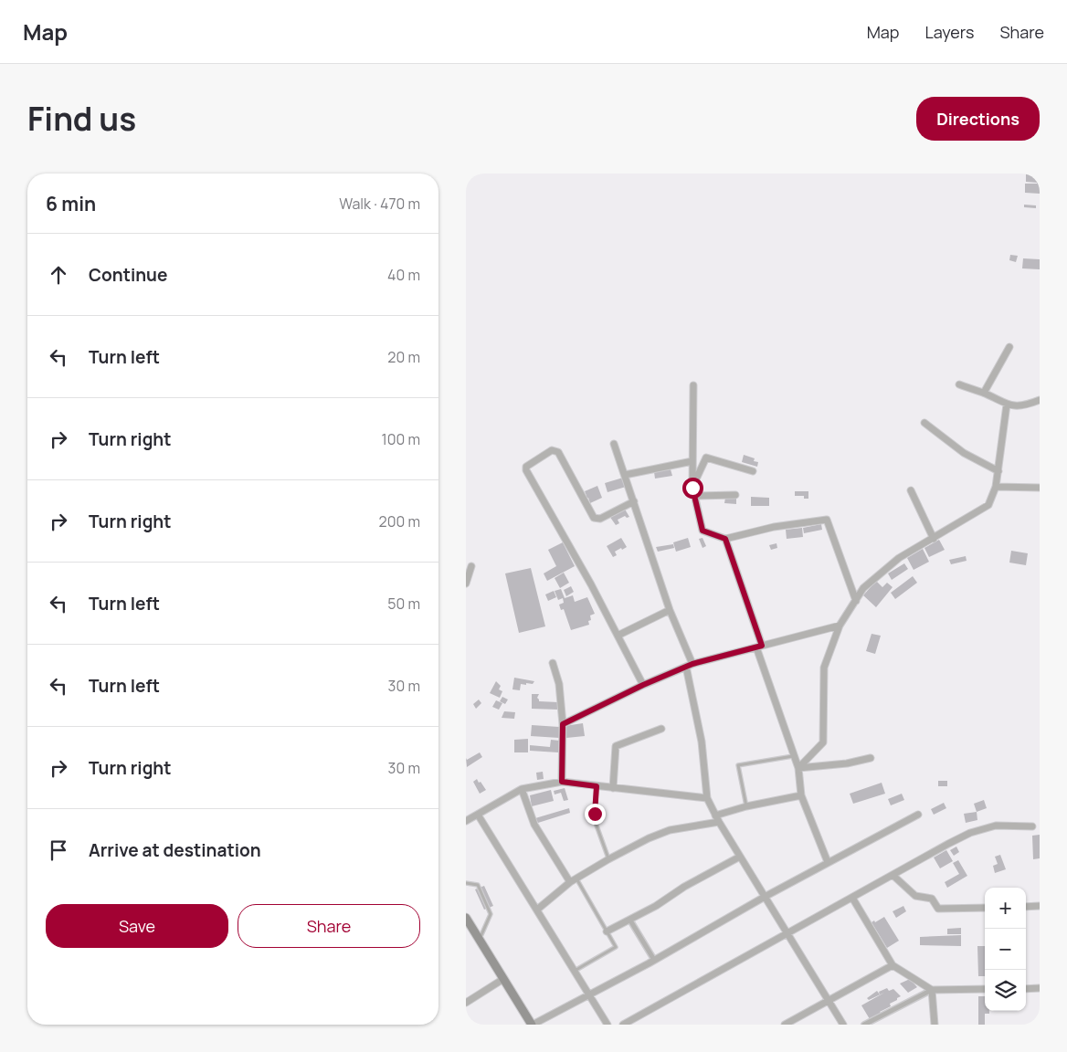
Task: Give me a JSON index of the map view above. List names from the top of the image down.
{
  "page": {
    "header": "Map",
    "nav": ["Map", "Layers", "Share"],
    "title": "Find us",
    "buttons": [
      "Directions",
      ["Save", "Share"]
    ],
    "heading": ["6 min", "Walk · 470 m"],
    "list": [
      ["Continue", "40 m"],
      ["Turn left", "20 m"],
      ["Turn right", "100 m"],
      ["Turn right", "200 m"],
      ["Turn left", "50 m"],
      ["Turn left", "30 m"],
      ["Turn right", "30 m"],
      "Arrive at destination"
    ],
    "map_buttons": ["+", "−"]
  }
}
